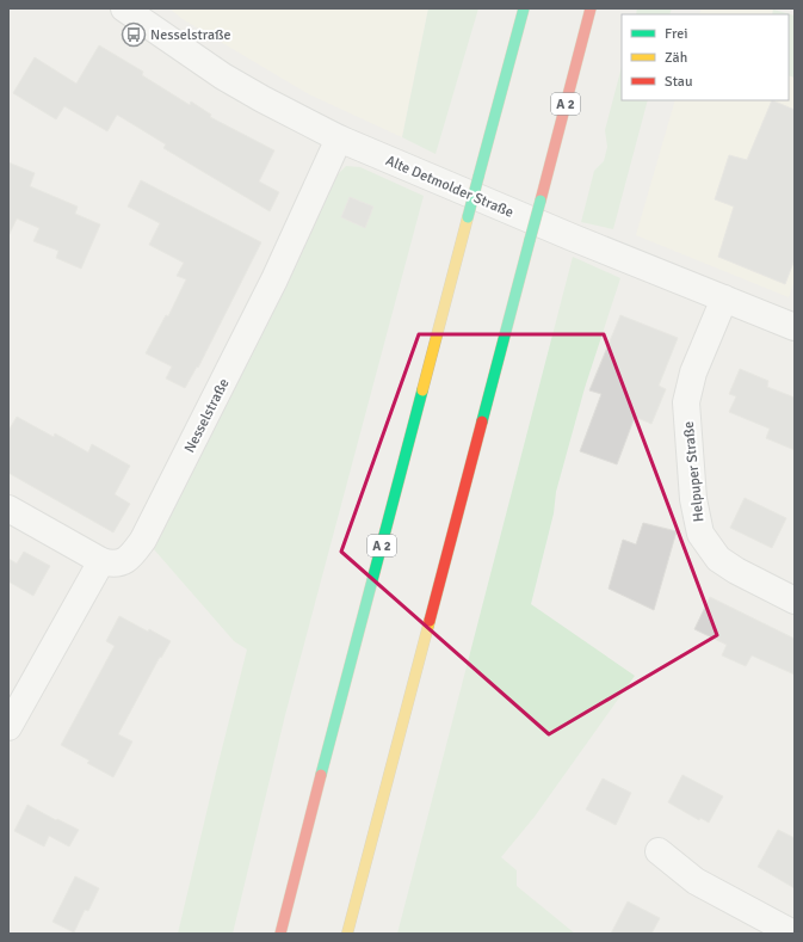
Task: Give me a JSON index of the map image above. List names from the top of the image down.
{
  "streets": {
    "highway": ["A 2"],
    "street": ["Alte Detmolder Straße", "Nesselstraße", "Helpuper Straße"]
  },
  "crossings": [
    ["Alte Detmolder Straße", "Nesselstraße"],
    ["Alte Detmolder Straße", "Helpuper Straße"]
  ],
  "places": {
    "bus stop": ["Nesselstraße"]
  },
  "legend": ["Frei", "Zäh", "Stau"]
}
